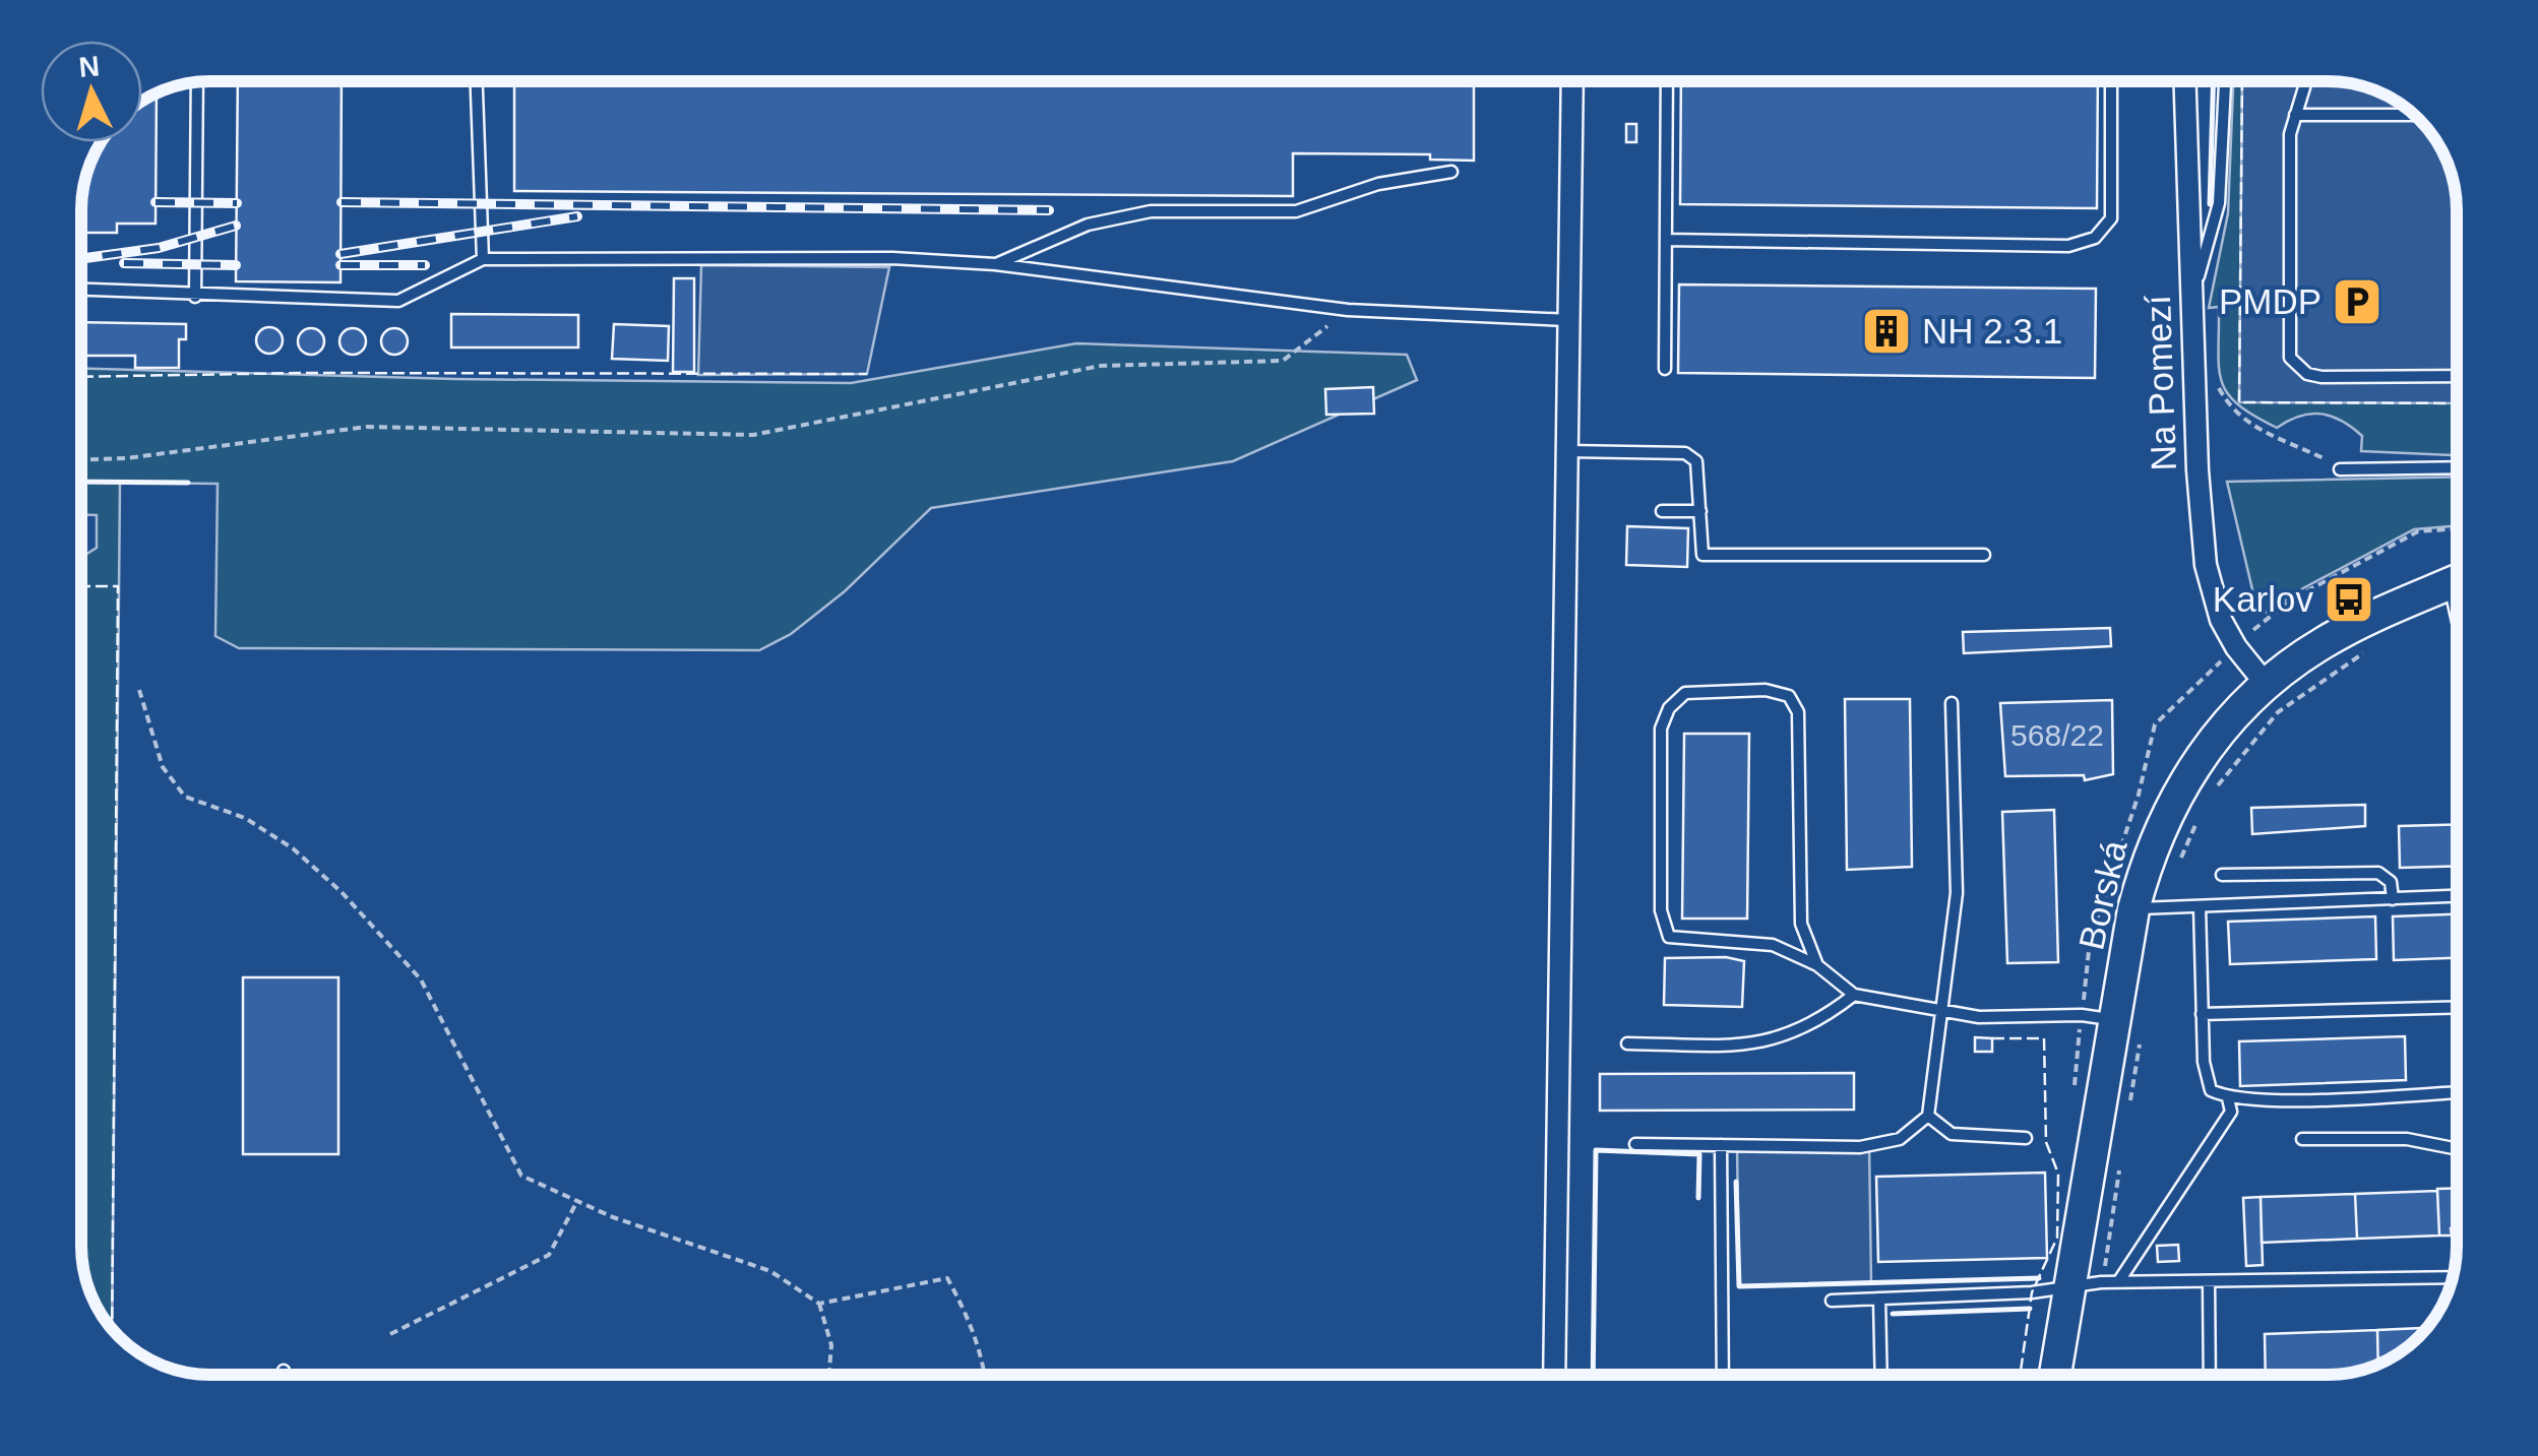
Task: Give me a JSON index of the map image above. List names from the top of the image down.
{
  "streets": {
    "street": ["Na Pomezí", "Borská"]
  },
  "crossings": [
    ["Na Pomezí", "Borská"]
  ],
  "places": {
    "parking": ["PMDP"],
    "building": ["NH 2.3.1"],
    "bus stop": ["Karlov"]
  },
  "house_numbers": ["568/22"],
  "north": "top"
}
